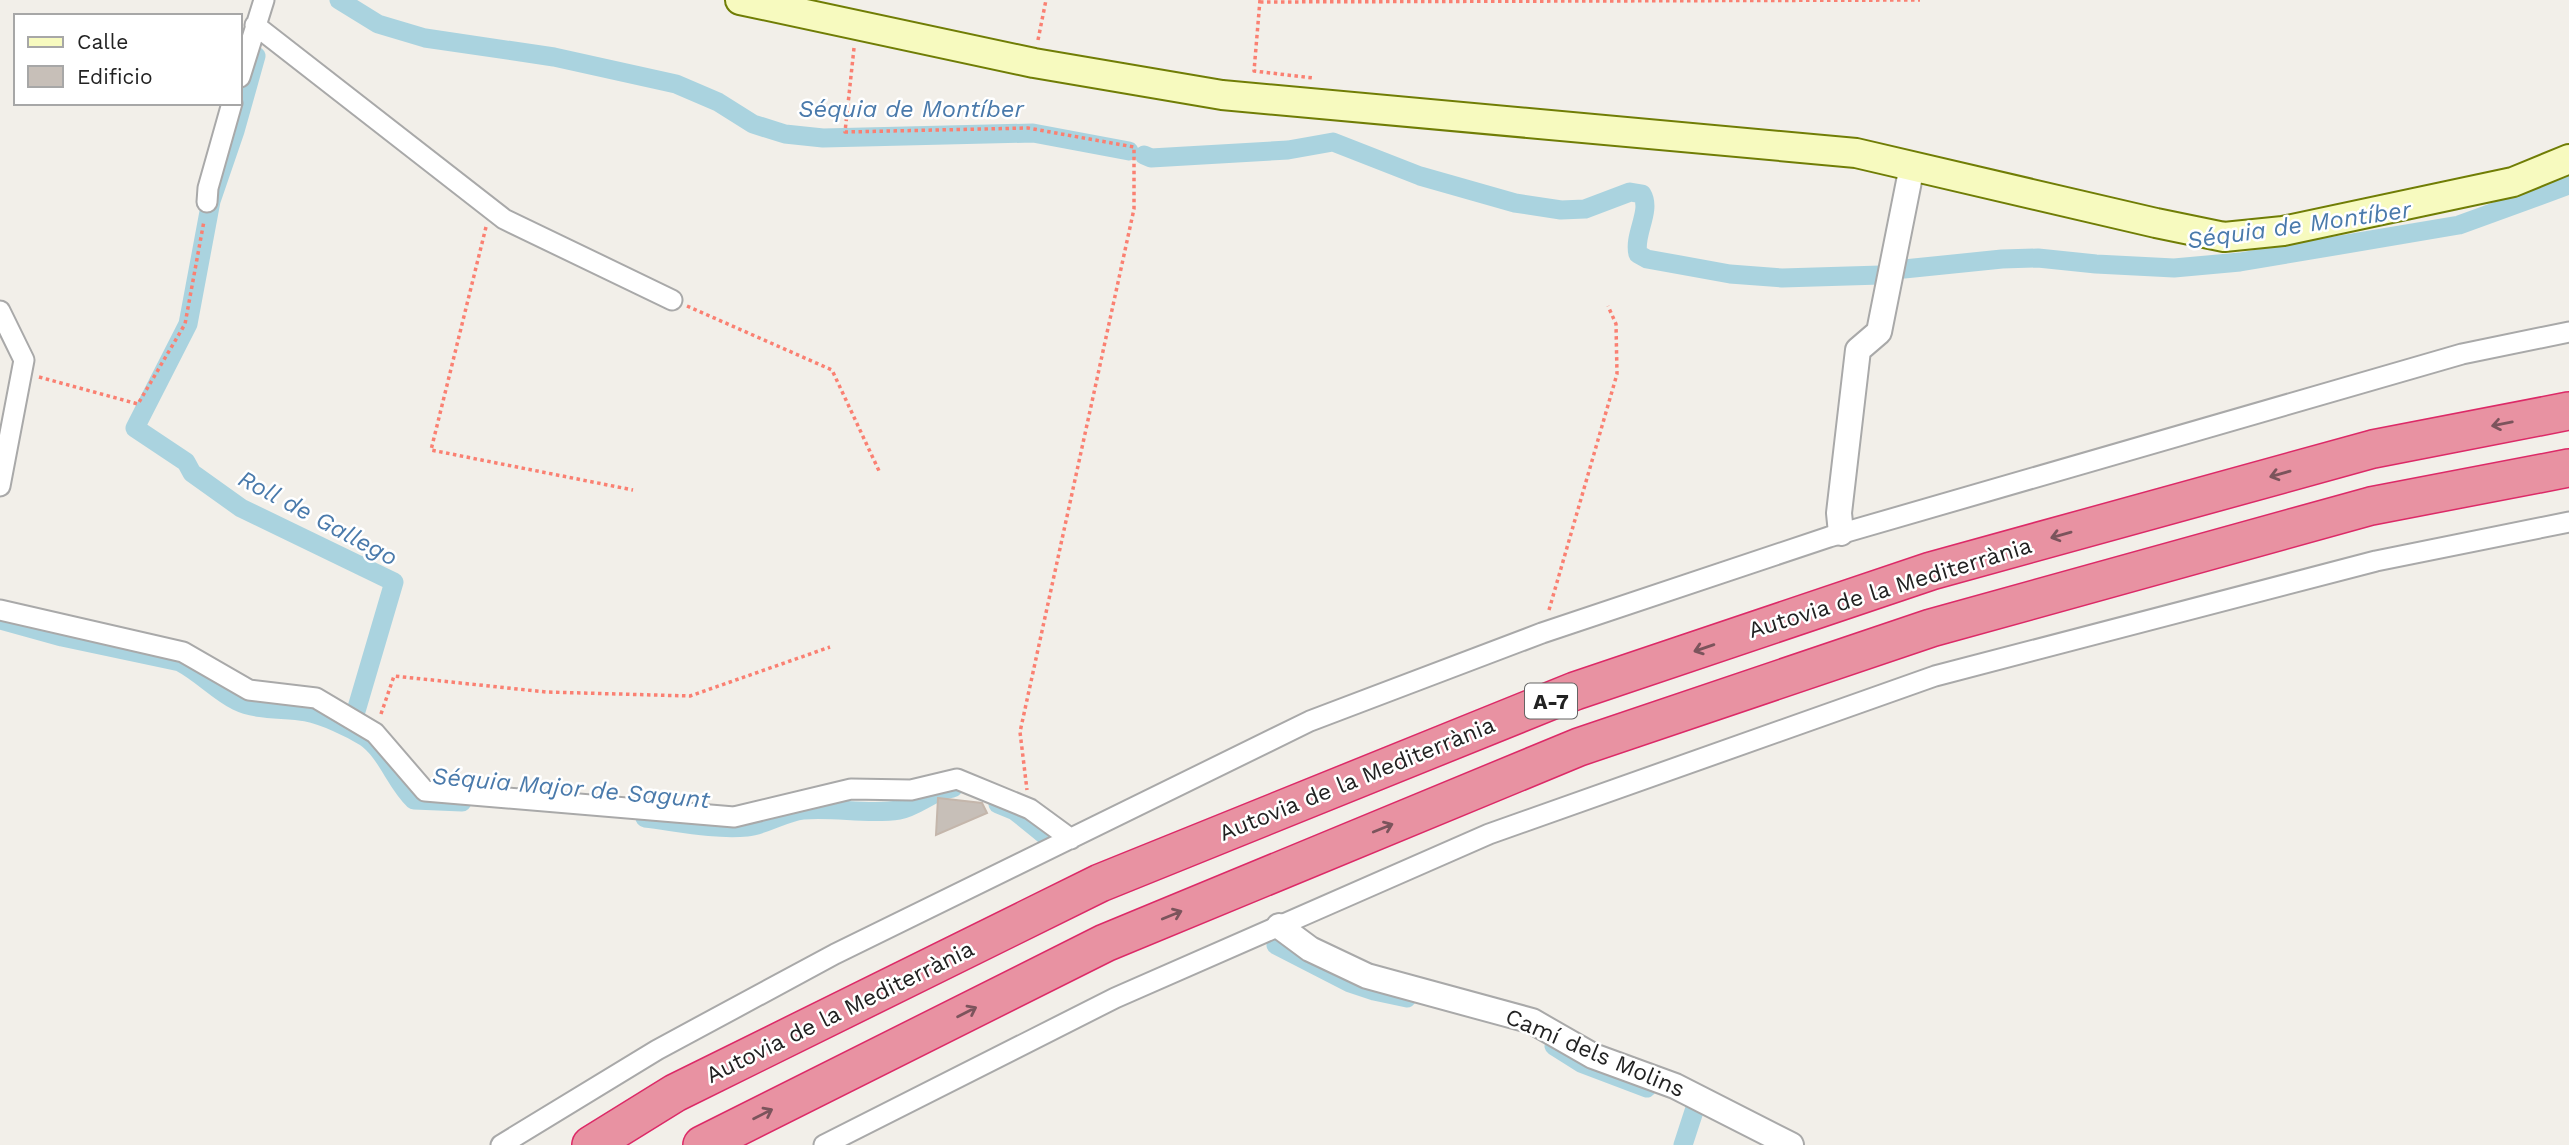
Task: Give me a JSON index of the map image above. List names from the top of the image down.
{
  "streets": {
    "highway": ["Autovia de la Mediterrània", "A-7"],
    "street": ["Camí dels Molins"]
  },
  "water": ["Séquia de Montíber", "Roll de Gallego", "Séquia Major de Sagunt"],
  "legend": ["Calle", "Edificio"]
}
